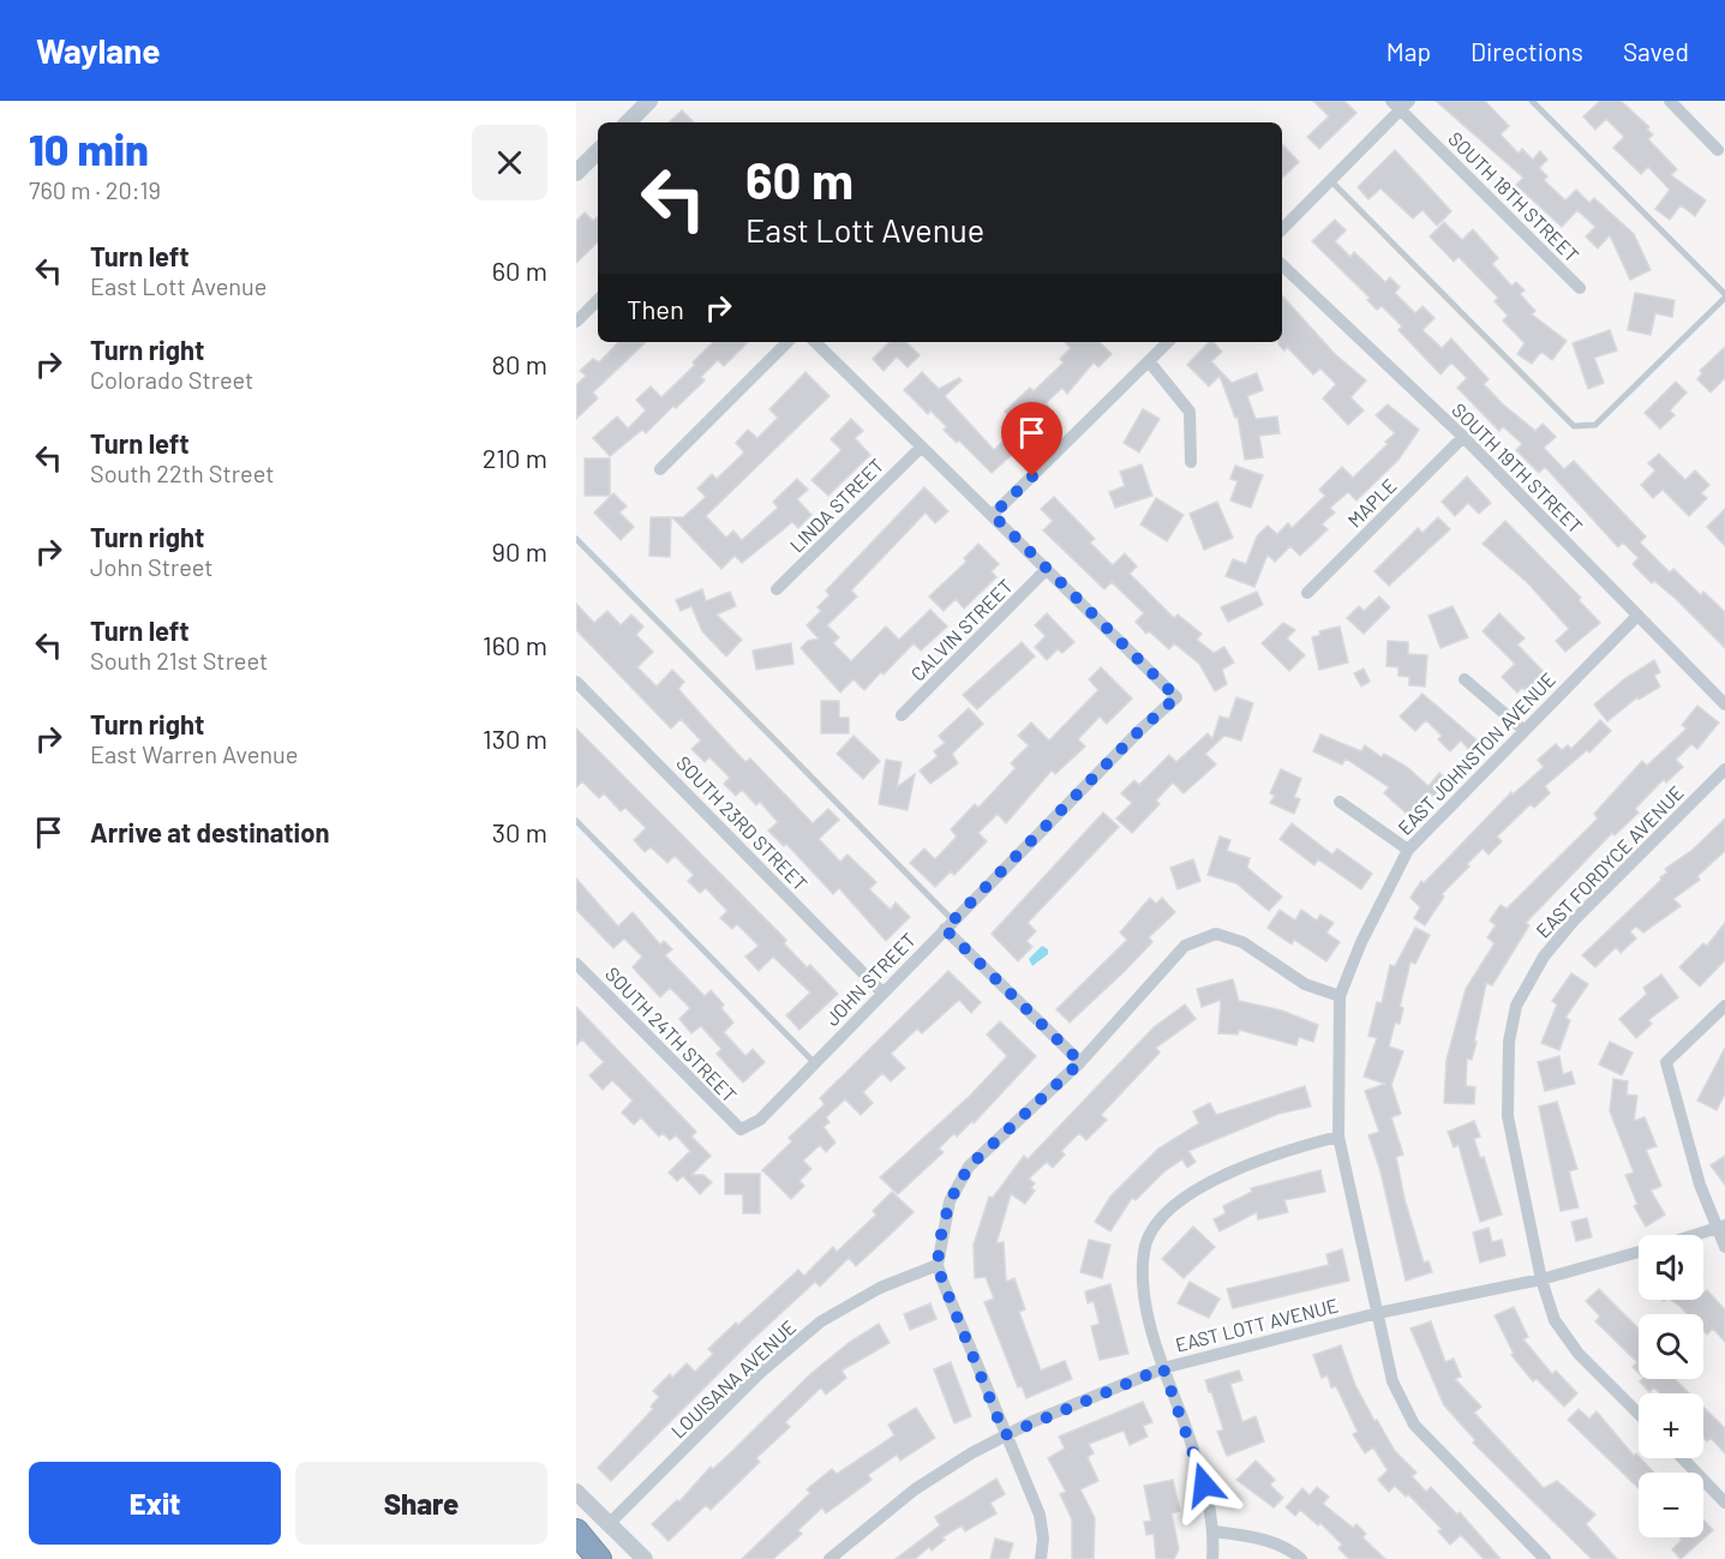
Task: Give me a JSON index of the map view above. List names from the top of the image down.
{
  "streets": {
    "street": [
      "SOUTH 18TH STREET",
      "SOUTH 19TH STREET",
      "MAPLE",
      "LINDA STREET",
      "CALVIN STREET",
      "EAST JOHNSTON AVENUE",
      "SOUTH 23RD STREET",
      "EAST FORDYCE AVENUE",
      "JOHN STREET",
      "SOUTH 24TH STREET",
      "EAST LOTT AVENUE",
      "LOUISANA AVENUE"
    ]
  },
  "crossings": [
    ["SOUTH 19TH STREET", "MAPLE"],
    ["SOUTH 19TH STREET", "EAST JOHNSTON AVENUE"],
    ["CALVIN STREET", "JOHN STREET"],
    ["EAST JOHNSTON AVENUE", "EAST LOTT AVENUE"],
    ["SOUTH 23RD STREET", "JOHN STREET"],
    ["EAST FORDYCE AVENUE", "EAST LOTT AVENUE"],
    ["JOHN STREET", "SOUTH 24TH STREET"]
  ],
  "page": {
    "header": "Waylane",
    "nav": ["Map", "Directions", "Saved"],
    "heading": ["10 min", "760 m · 20:19"],
    "turn": ["60 m", "East Lott Avenue"],
    "list": [
      {
        "name": "Turn left",
        "note": "East Lott Avenue",
        "value": "60 m"
      },
      {
        "name": "Turn right",
        "note": "Colorado Street",
        "value": "80 m"
      },
      {
        "name": "Turn left",
        "note": "South 22th Street",
        "value": "210 m"
      },
      {
        "name": "Turn right",
        "note": "John Street",
        "value": "90 m"
      },
      {
        "name": "Turn left",
        "note": "South 21st Street",
        "value": "160 m"
      },
      {
        "name": "Turn right",
        "note": "East Warren Avenue",
        "value": "130 m"
      },
      {
        "name": "Arrive at destination",
        "value": "30 m"
      }
    ],
    "then": "Then",
    "map_buttons": ["+", "−"],
    "buttons": ["Exit", "Share"]
  }
}
